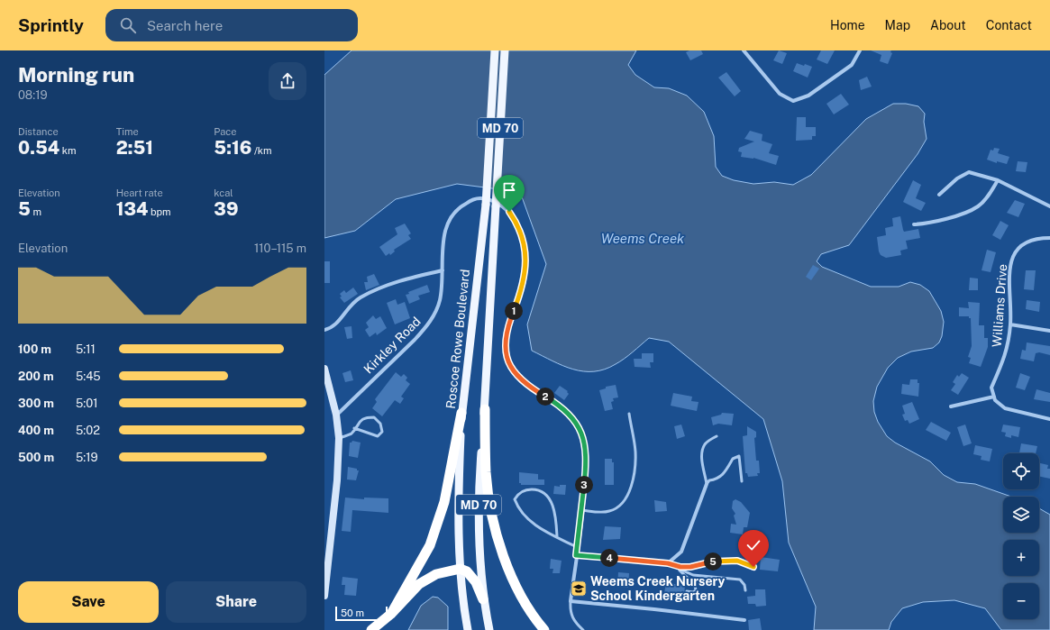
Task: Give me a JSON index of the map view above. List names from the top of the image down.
{
  "streets": {
    "main road": ["MD 70", "Roscoe Rowe Boulevard"],
    "street": ["Williams Drive", "Kirkley Road"]
  },
  "water": ["Weems Creek"],
  "places": {
    "school or university": ["Weems Creek Nursery School Kindergarten"]
  },
  "scale_bar": "50 m",
  "page": {
    "header": "Sprintly",
    "search": "Search here",
    "nav": [
      "Home",
      "Map",
      "About",
      "Contact"
    ],
    "heading": ["Morning run", "08:19"],
    "stats": [
      ["Distance", "0.54 km"],
      ["Time", "2:51"],
      ["Pace", "5:16 /km"],
      ["Elevation", "5 m"],
      ["Heart rate", "134 bpm"],
      ["kcal", "39"]
    ],
    "chart": ["Elevation", "110–115 m"],
    "pins": [
      "1",
      "2",
      "3",
      "4",
      "5"
    ],
    "list": [
      {
        "name": "100 m",
        "note": "5:11"
      },
      {
        "name": "200 m",
        "note": "5:45"
      },
      {
        "name": "300 m",
        "note": "5:01"
      },
      {
        "name": "400 m",
        "note": "5:02"
      },
      {
        "name": "500 m",
        "note": "5:19"
      }
    ],
    "map_buttons": ["+", "−"],
    "buttons": ["Save", "Share"],
    "scale": "50 m"
  }
}
